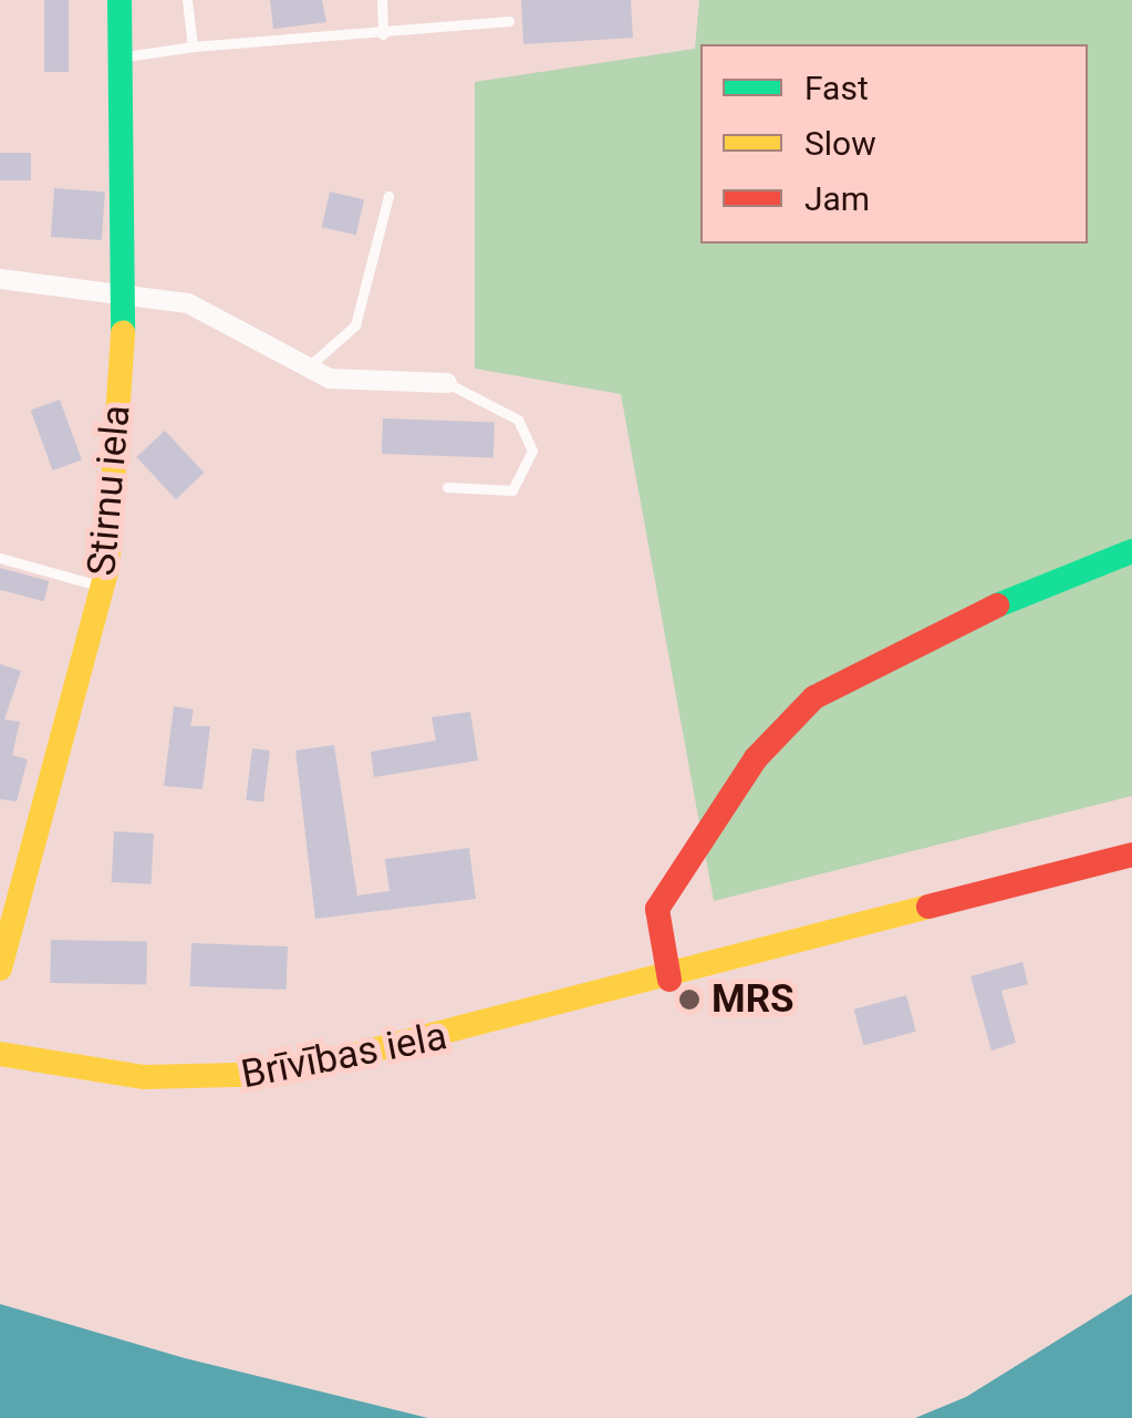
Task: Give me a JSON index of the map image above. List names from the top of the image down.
{
  "streets": {
    "street": ["Stirnu iela", "Brīvības iela"]
  },
  "places": ["MRS"],
  "legend": ["Fast", "Slow", "Jam"]
}
